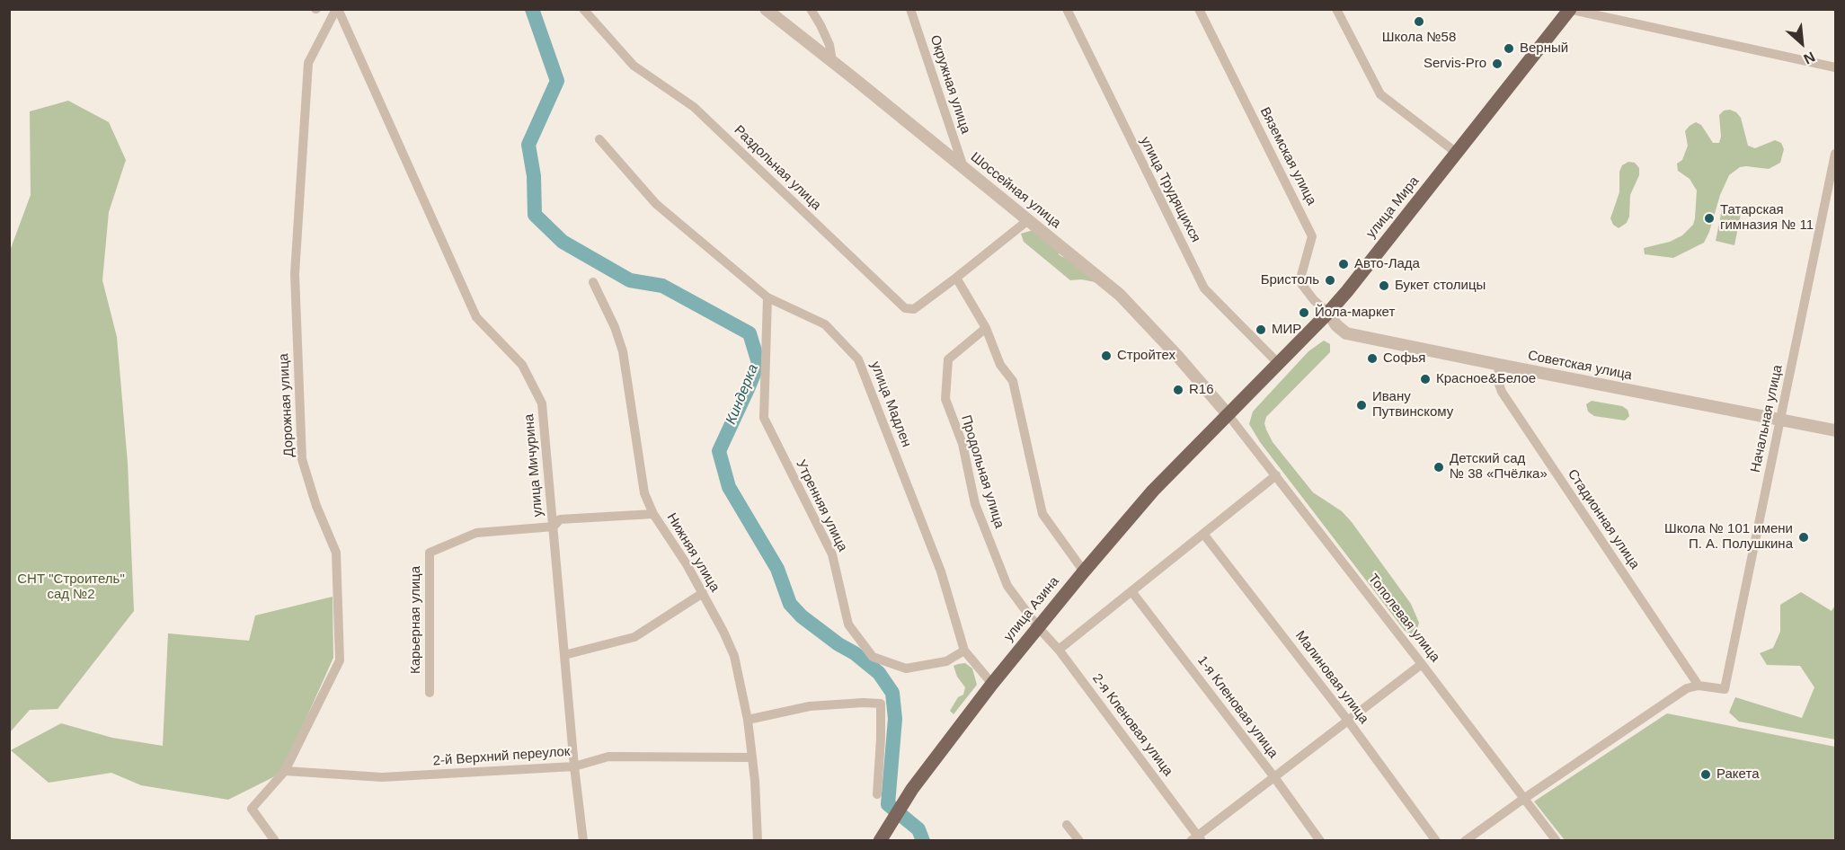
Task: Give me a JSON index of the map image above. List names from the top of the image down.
{
  "streets": {
    "main road": ["улица Мира", "улица Азина"],
    "street": [
      "Окружная улица",
      "Вяземская улица",
      "Раздольная улица",
      "улица Трудящихся",
      "Шоссейная улица",
      "Советская улица",
      "улица Мадлен",
      "Дорожная улица",
      "Начальная улица",
      "улица Мичурина",
      "Продольная улица",
      "Утренняя улица",
      "Стадионная улица",
      "Нижняя улица",
      "Тополевая улица",
      "Карьерная улица",
      "Малиновая улица",
      "1-я Кленовая улица",
      "2-я Кленовая улица",
      "2-й Верхний переулок"
    ]
  },
  "crossings": [
    ["Окружная улица", "Шоссейная улица"],
    ["Вяземская улица", "улица Мира"],
    ["Вяземская улица", "Советская улица"],
    ["Раздольная улица", "Шоссейная улица"],
    ["улица Трудящихся", "улица Мира"],
    ["Шоссейная улица", "улица Мира"],
    ["Шоссейная улица", "улица Азина"],
    ["Шоссейная улица", "Тополевая улица"],
    ["улица Мира", "Советская улица"],
    ["улица Мира", "улица Азина"],
    ["улица Мира", "Тополевая улица"],
    ["Советская улица", "Начальная улица"],
    ["Советская улица", "Стадионная улица"],
    ["улица Мадлен", "Утренняя улица"],
    ["улица Мадлен", "улица Азина"],
    ["Дорожная улица", "улица Мичурина"],
    ["Дорожная улица", "2-й Верхний переулок"],
    ["Начальная улица", "Стадионная улица"],
    ["улица Мичурина", "Карьерная улица"],
    ["улица Мичурина", "2-й Верхний переулок"],
    ["Продольная улица", "улица Азина"],
    ["Продольная улица", "2-я Кленовая улица"],
    ["Нижняя улица", "Карьерная улица"],
    ["Нижняя улица", "2-й Верхний переулок"],
    ["улица Азина", "Тополевая улица"],
    ["улица Азина", "2-я Кленовая улица"]
  ],
  "water": ["Киндерка"],
  "parks": ["СНТ \"Строитель\" сад №2"],
  "places": [
    "Школа №58",
    "Верный",
    "Servis-Pro",
    "Татарская гимназия № 11",
    "Авто-Лада",
    "Бристоль",
    "Букет столицы",
    "Йола-маркет",
    "МИР",
    "Стройтех",
    "Софья",
    "Красное&Белое",
    "R16",
    "Ивану Путвинскому",
    "Детский сад № 38 «Пчёлка»",
    "Школа № 101 имени П. А. Полушкина",
    "Ракета"
  ],
  "north": "bottom right"
}
